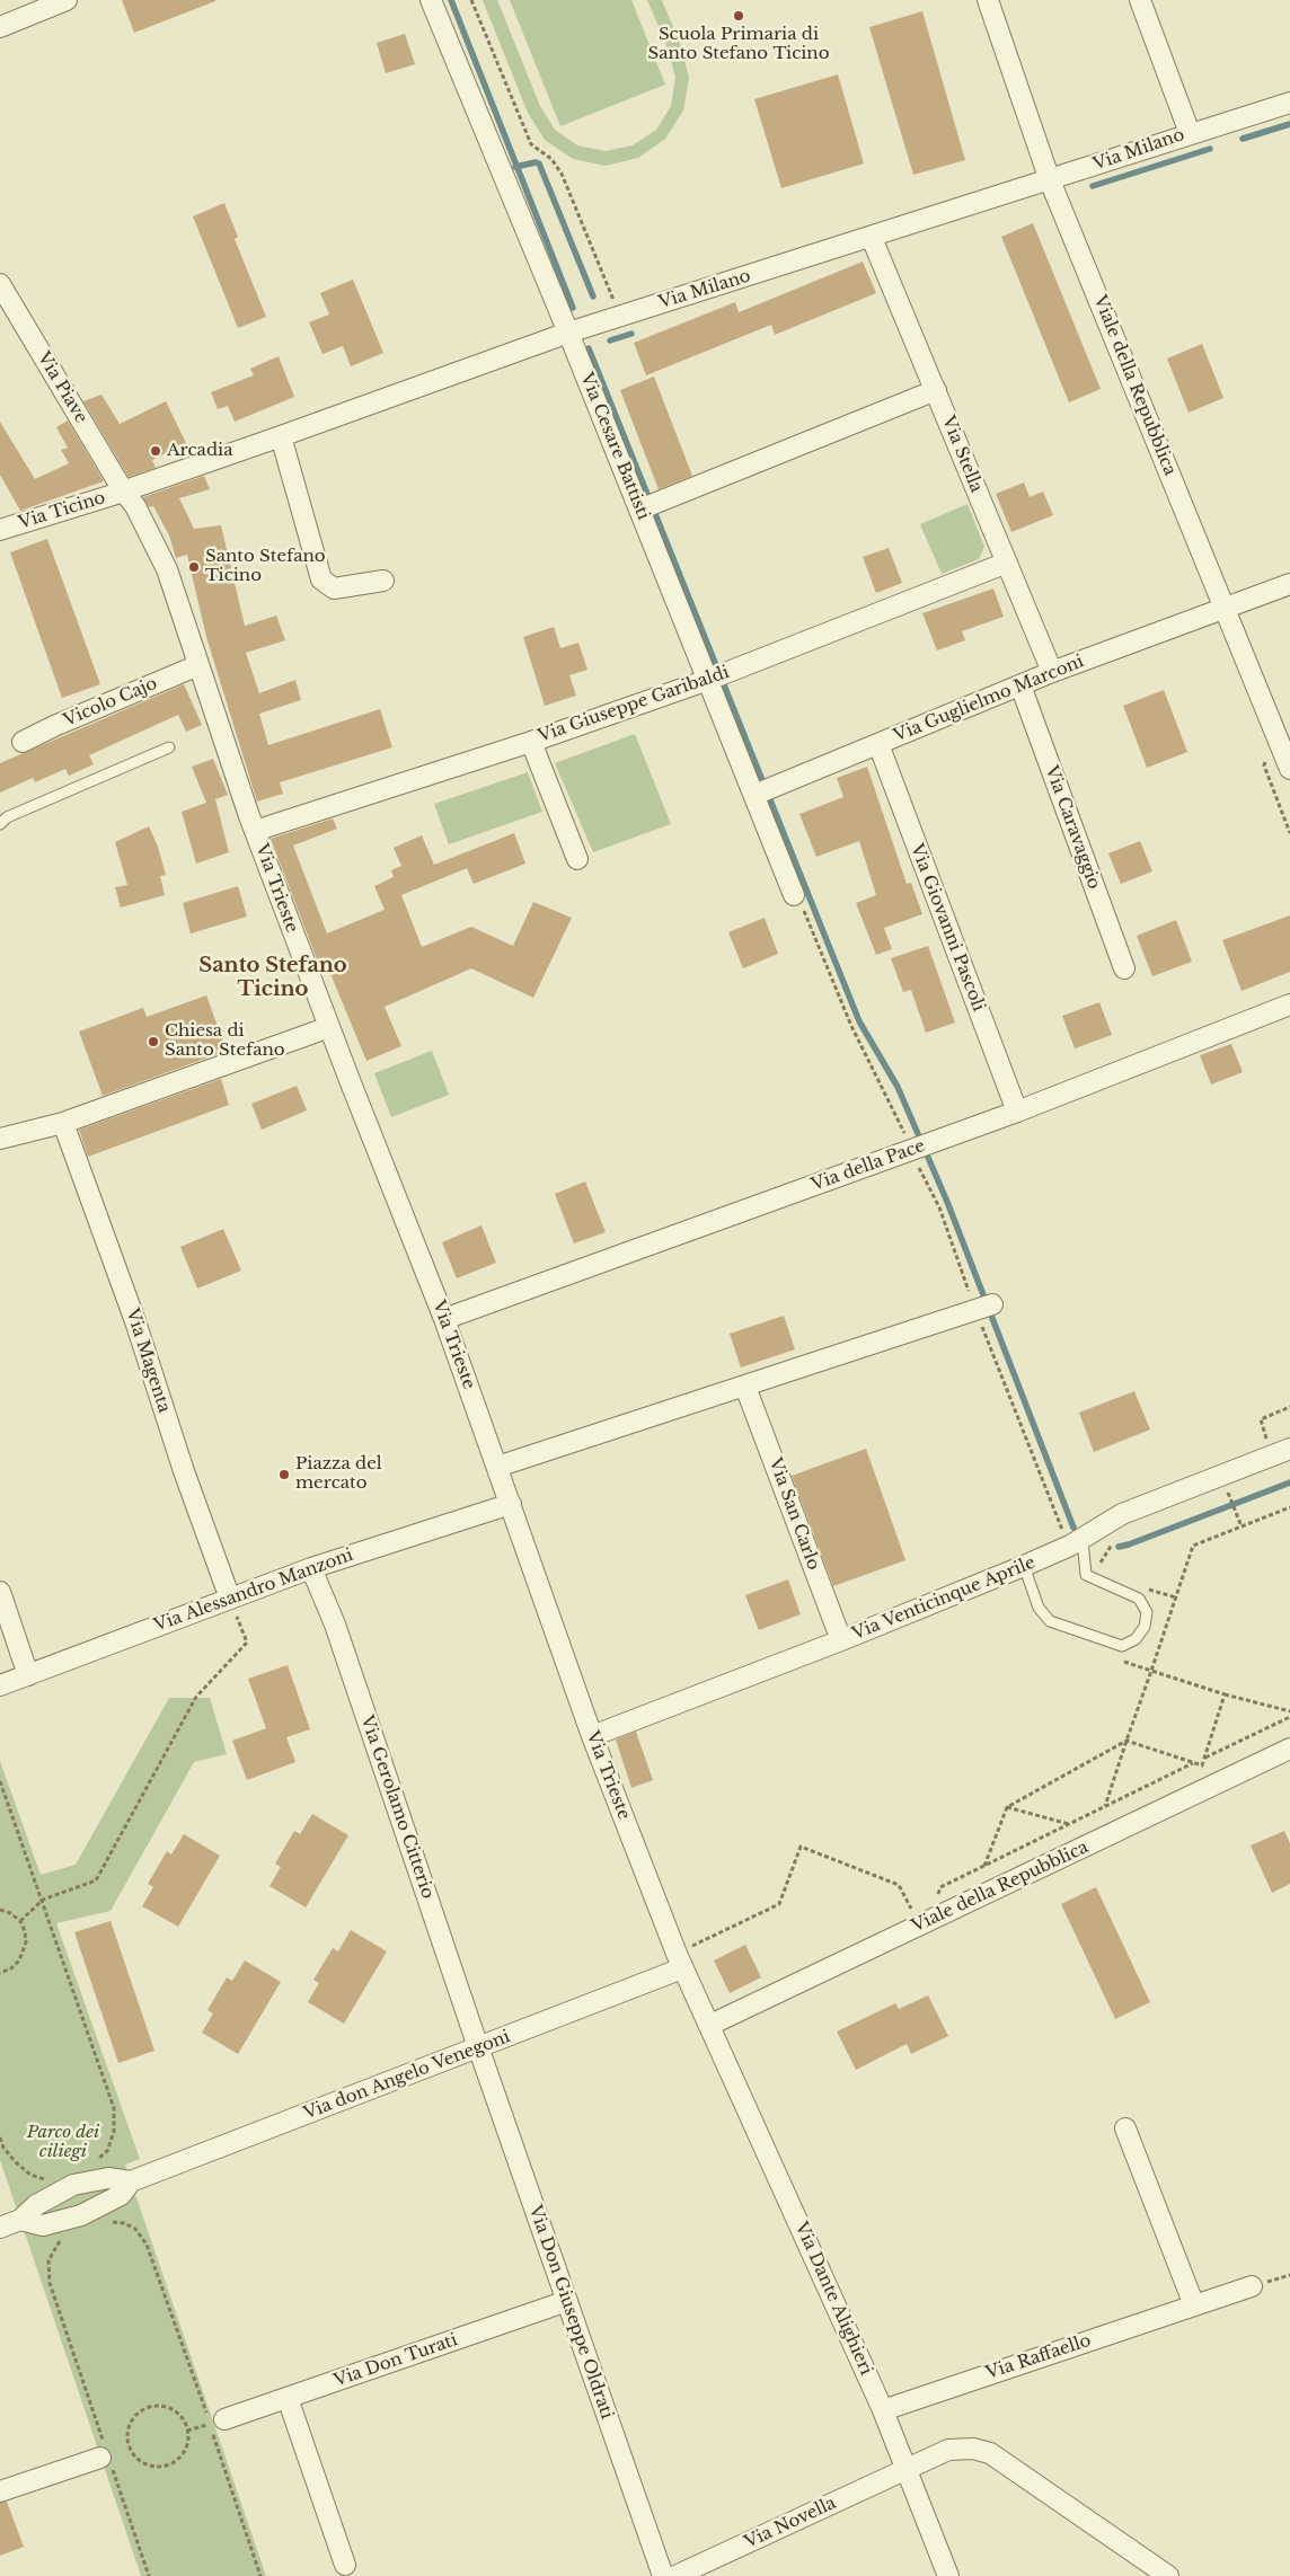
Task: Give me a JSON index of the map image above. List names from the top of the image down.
{
  "streets": {
    "street": [
      "Via Milano",
      "Viale della Repubblica",
      "Via Piave",
      "Via Cesare Battisti",
      "Via Stella",
      "Via Ticino",
      "Via Guglielmo Marconi",
      "Vicolo Cajo",
      "Via Giuseppe Garibaldi",
      "Via Caravaggio",
      "Via Trieste",
      "Via Giovanni Pascoli",
      "Via della Pace",
      "Via Magenta",
      "Via San Carlo",
      "Via Alessandro Manzoni",
      "Via Venticinque Aprile",
      "Via Gerolamo Citterio",
      "Via don Angelo Venegoni",
      "Via Dante Alighieri",
      "Via Don Giuseppe Oldrati",
      "Via Raffaello",
      "Via Don Turati",
      "Via Novella"
    ]
  },
  "crossings": [
    ["Via Milano", "Viale della Repubblica"],
    ["Via Milano", "Via Piave"],
    ["Via Milano", "Via Cesare Battisti"],
    ["Via Milano", "Via Stella"],
    ["Via Milano", "Via Ticino"],
    ["Viale della Repubblica", "Via Guglielmo Marconi"],
    ["Viale della Repubblica", "Via Trieste"],
    ["Viale della Repubblica", "Via Dante Alighieri"],
    ["Via Piave", "Via Ticino"],
    ["Via Piave", "Vicolo Cajo"],
    ["Via Piave", "Via Trieste"],
    ["Via Cesare Battisti", "Via Guglielmo Marconi"],
    ["Via Cesare Battisti", "Via Giuseppe Garibaldi"],
    ["Via Stella", "Via Guglielmo Marconi"],
    ["Via Stella", "Via Giuseppe Garibaldi"],
    ["Via Guglielmo Marconi", "Via Caravaggio"],
    ["Via Guglielmo Marconi", "Via Giovanni Pascoli"],
    ["Vicolo Cajo", "Via Trieste"],
    ["Via Giuseppe Garibaldi", "Via Trieste"],
    ["Via Trieste", "Via della Pace"],
    ["Via Trieste", "Via Alessandro Manzoni"],
    ["Via Trieste", "Via Venticinque Aprile"],
    ["Via Trieste", "Via don Angelo Venegoni"],
    ["Via Trieste", "Via Dante Alighieri"],
    ["Via Giovanni Pascoli", "Via della Pace"],
    ["Via Magenta", "Via Alessandro Manzoni"],
    ["Via San Carlo", "Via Venticinque Aprile"],
    ["Via Alessandro Manzoni", "Via Gerolamo Citterio"],
    ["Via Gerolamo Citterio", "Via don Angelo Venegoni"],
    ["Via Gerolamo Citterio", "Via Don Giuseppe Oldrati"],
    ["Via don Angelo Venegoni", "Via Don Giuseppe Oldrati"],
    ["Via Dante Alighieri", "Via Raffaello"],
    ["Via Dante Alighieri", "Via Novella"],
    ["Via Don Giuseppe Oldrati", "Via Don Turati"]
  ],
  "districts": ["Santo Stefano Ticino"],
  "parks": ["Parco dei ciliegi"],
  "places": [
    "Scuola Primaria di Santo Stefano Ticino",
    "Arcadia",
    "Santo Stefano Ticino",
    "Chiesa di Santo Stefano",
    "Piazza del mercato"
  ]
}
